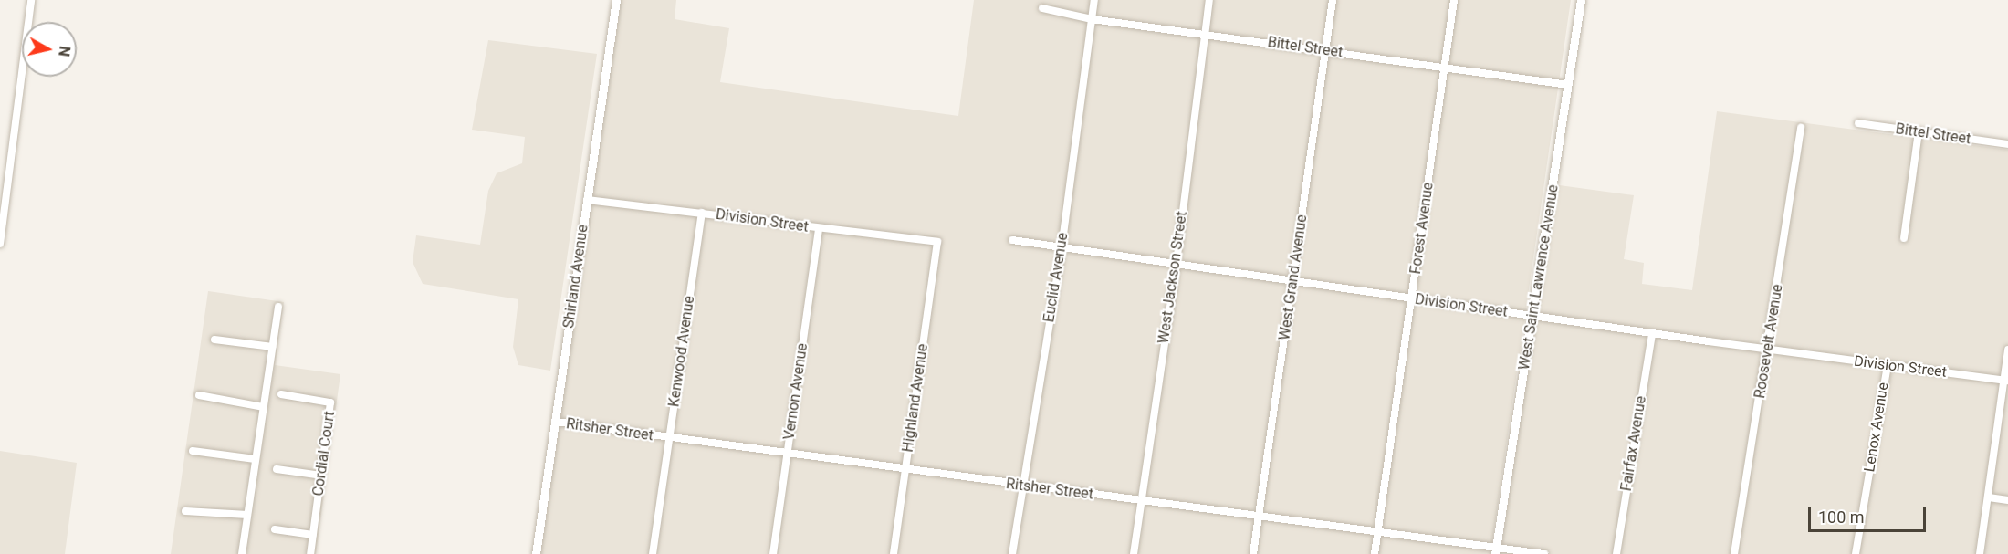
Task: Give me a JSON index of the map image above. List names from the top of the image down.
{
  "streets": {
    "street": [
      "Bittel Street",
      "Division Street",
      "Forest Avenue",
      "Shirland Avenue",
      "Euclid Avenue",
      "West Jackson Street",
      "West Grand Avenue",
      "West Saint Lawrence Avenue",
      "Roosevelt Avenue",
      "Kenwood Avenue",
      "Vernon Avenue",
      "Highland Avenue",
      "Lenox Avenue",
      "Ritsher Street",
      "Fairfax Avenue",
      "Cordial Court"
    ]
  },
  "crossings": [
    ["Bittel Street", "Forest Avenue"],
    ["Bittel Street", "Euclid Avenue"],
    ["Bittel Street", "West Jackson Street"],
    ["Bittel Street", "West Grand Avenue"],
    ["Bittel Street", "West Saint Lawrence Avenue"],
    ["Division Street", "Forest Avenue"],
    ["Division Street", "Shirland Avenue"],
    ["Division Street", "Euclid Avenue"],
    ["Division Street", "West Jackson Street"],
    ["Division Street", "West Grand Avenue"],
    ["Division Street", "West Saint Lawrence Avenue"],
    ["Division Street", "Roosevelt Avenue"],
    ["Division Street", "Kenwood Avenue"],
    ["Division Street", "Vernon Avenue"],
    ["Division Street", "Highland Avenue"],
    ["Division Street", "Lenox Avenue"],
    ["Division Street", "Fairfax Avenue"],
    ["Forest Avenue", "Ritsher Street"],
    ["Shirland Avenue", "Ritsher Street"],
    ["Euclid Avenue", "Ritsher Street"],
    ["West Jackson Street", "Ritsher Street"],
    ["West Grand Avenue", "Ritsher Street"],
    ["West Saint Lawrence Avenue", "Ritsher Street"],
    ["Kenwood Avenue", "Ritsher Street"],
    ["Vernon Avenue", "Ritsher Street"],
    ["Highland Avenue", "Ritsher Street"]
  ],
  "scale_bar": "100 m",
  "north": "right"
}
